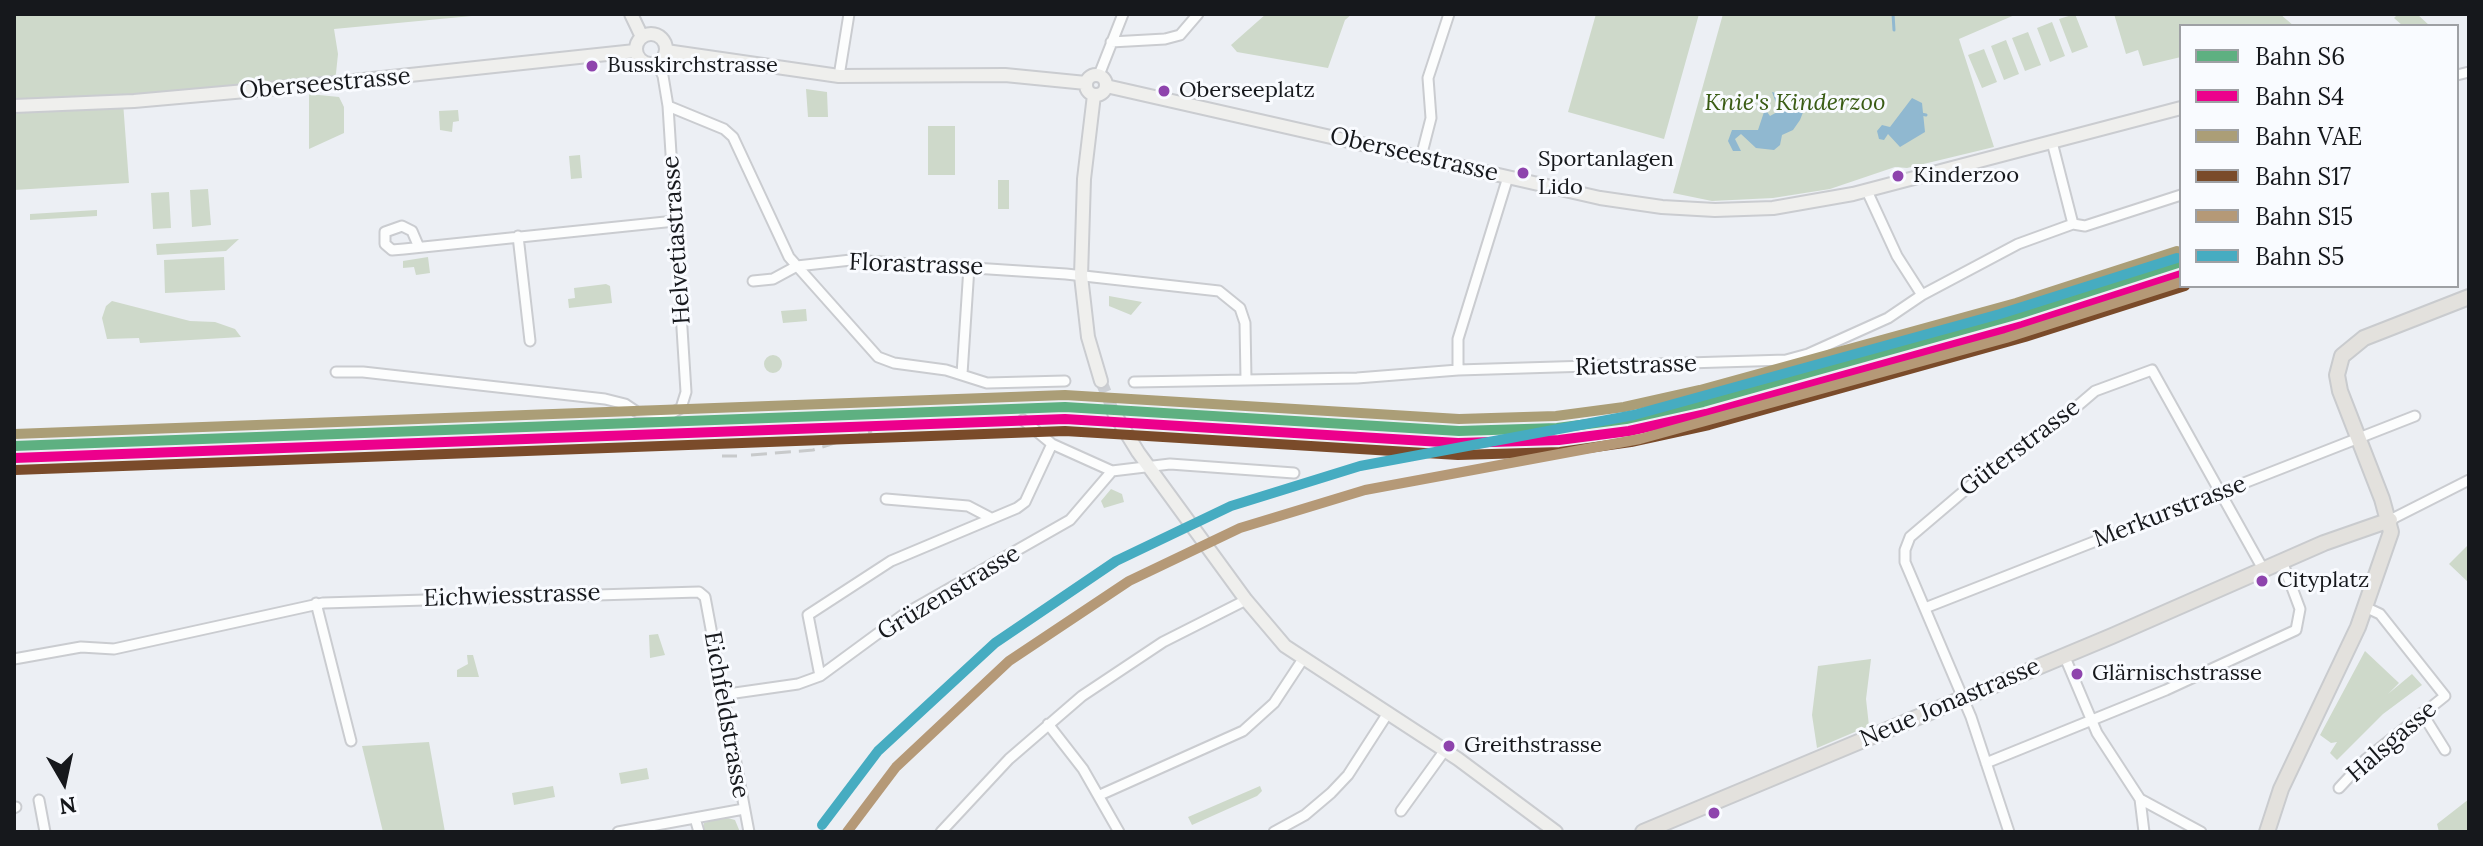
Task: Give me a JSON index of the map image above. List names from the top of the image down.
{
  "streets": {
    "main road": ["Neue Jonastrasse"],
    "street": [
      "Oberseestrasse",
      "Helvetiastrasse",
      "Florastrasse",
      "Rietstrasse",
      "Güterstrasse",
      "Merkurstrasse",
      "Grüzenstrasse",
      "Eichwiesstrasse",
      "Eichfeldstrasse",
      "Halsgasse"
    ]
  },
  "crossings": [
    ["Oberseestrasse", "Helvetiastrasse"],
    ["Güterstrasse", "Merkurstrasse"],
    ["Grüzenstrasse", "Eichfeldstrasse"],
    ["Eichwiesstrasse", "Eichfeldstrasse"]
  ],
  "parks": ["Knie's Kinderzoo"],
  "places": [
    "Busskirchstrasse",
    "Oberseeplatz",
    "Sportanlagen Lido",
    "Kinderzoo",
    "Cityplatz",
    "Glärnischstrasse",
    "Greithstrasse"
  ],
  "lines": [
    "rail line VAE",
    "rail line S5",
    "rail line S6",
    "rail line S4",
    "rail line S15",
    "rail line S17"
  ],
  "legend": [
    "Bahn S6",
    "Bahn S4",
    "Bahn VAE",
    "Bahn S17",
    "Bahn S15",
    "Bahn S5"
  ],
  "north": "bottom"
}
